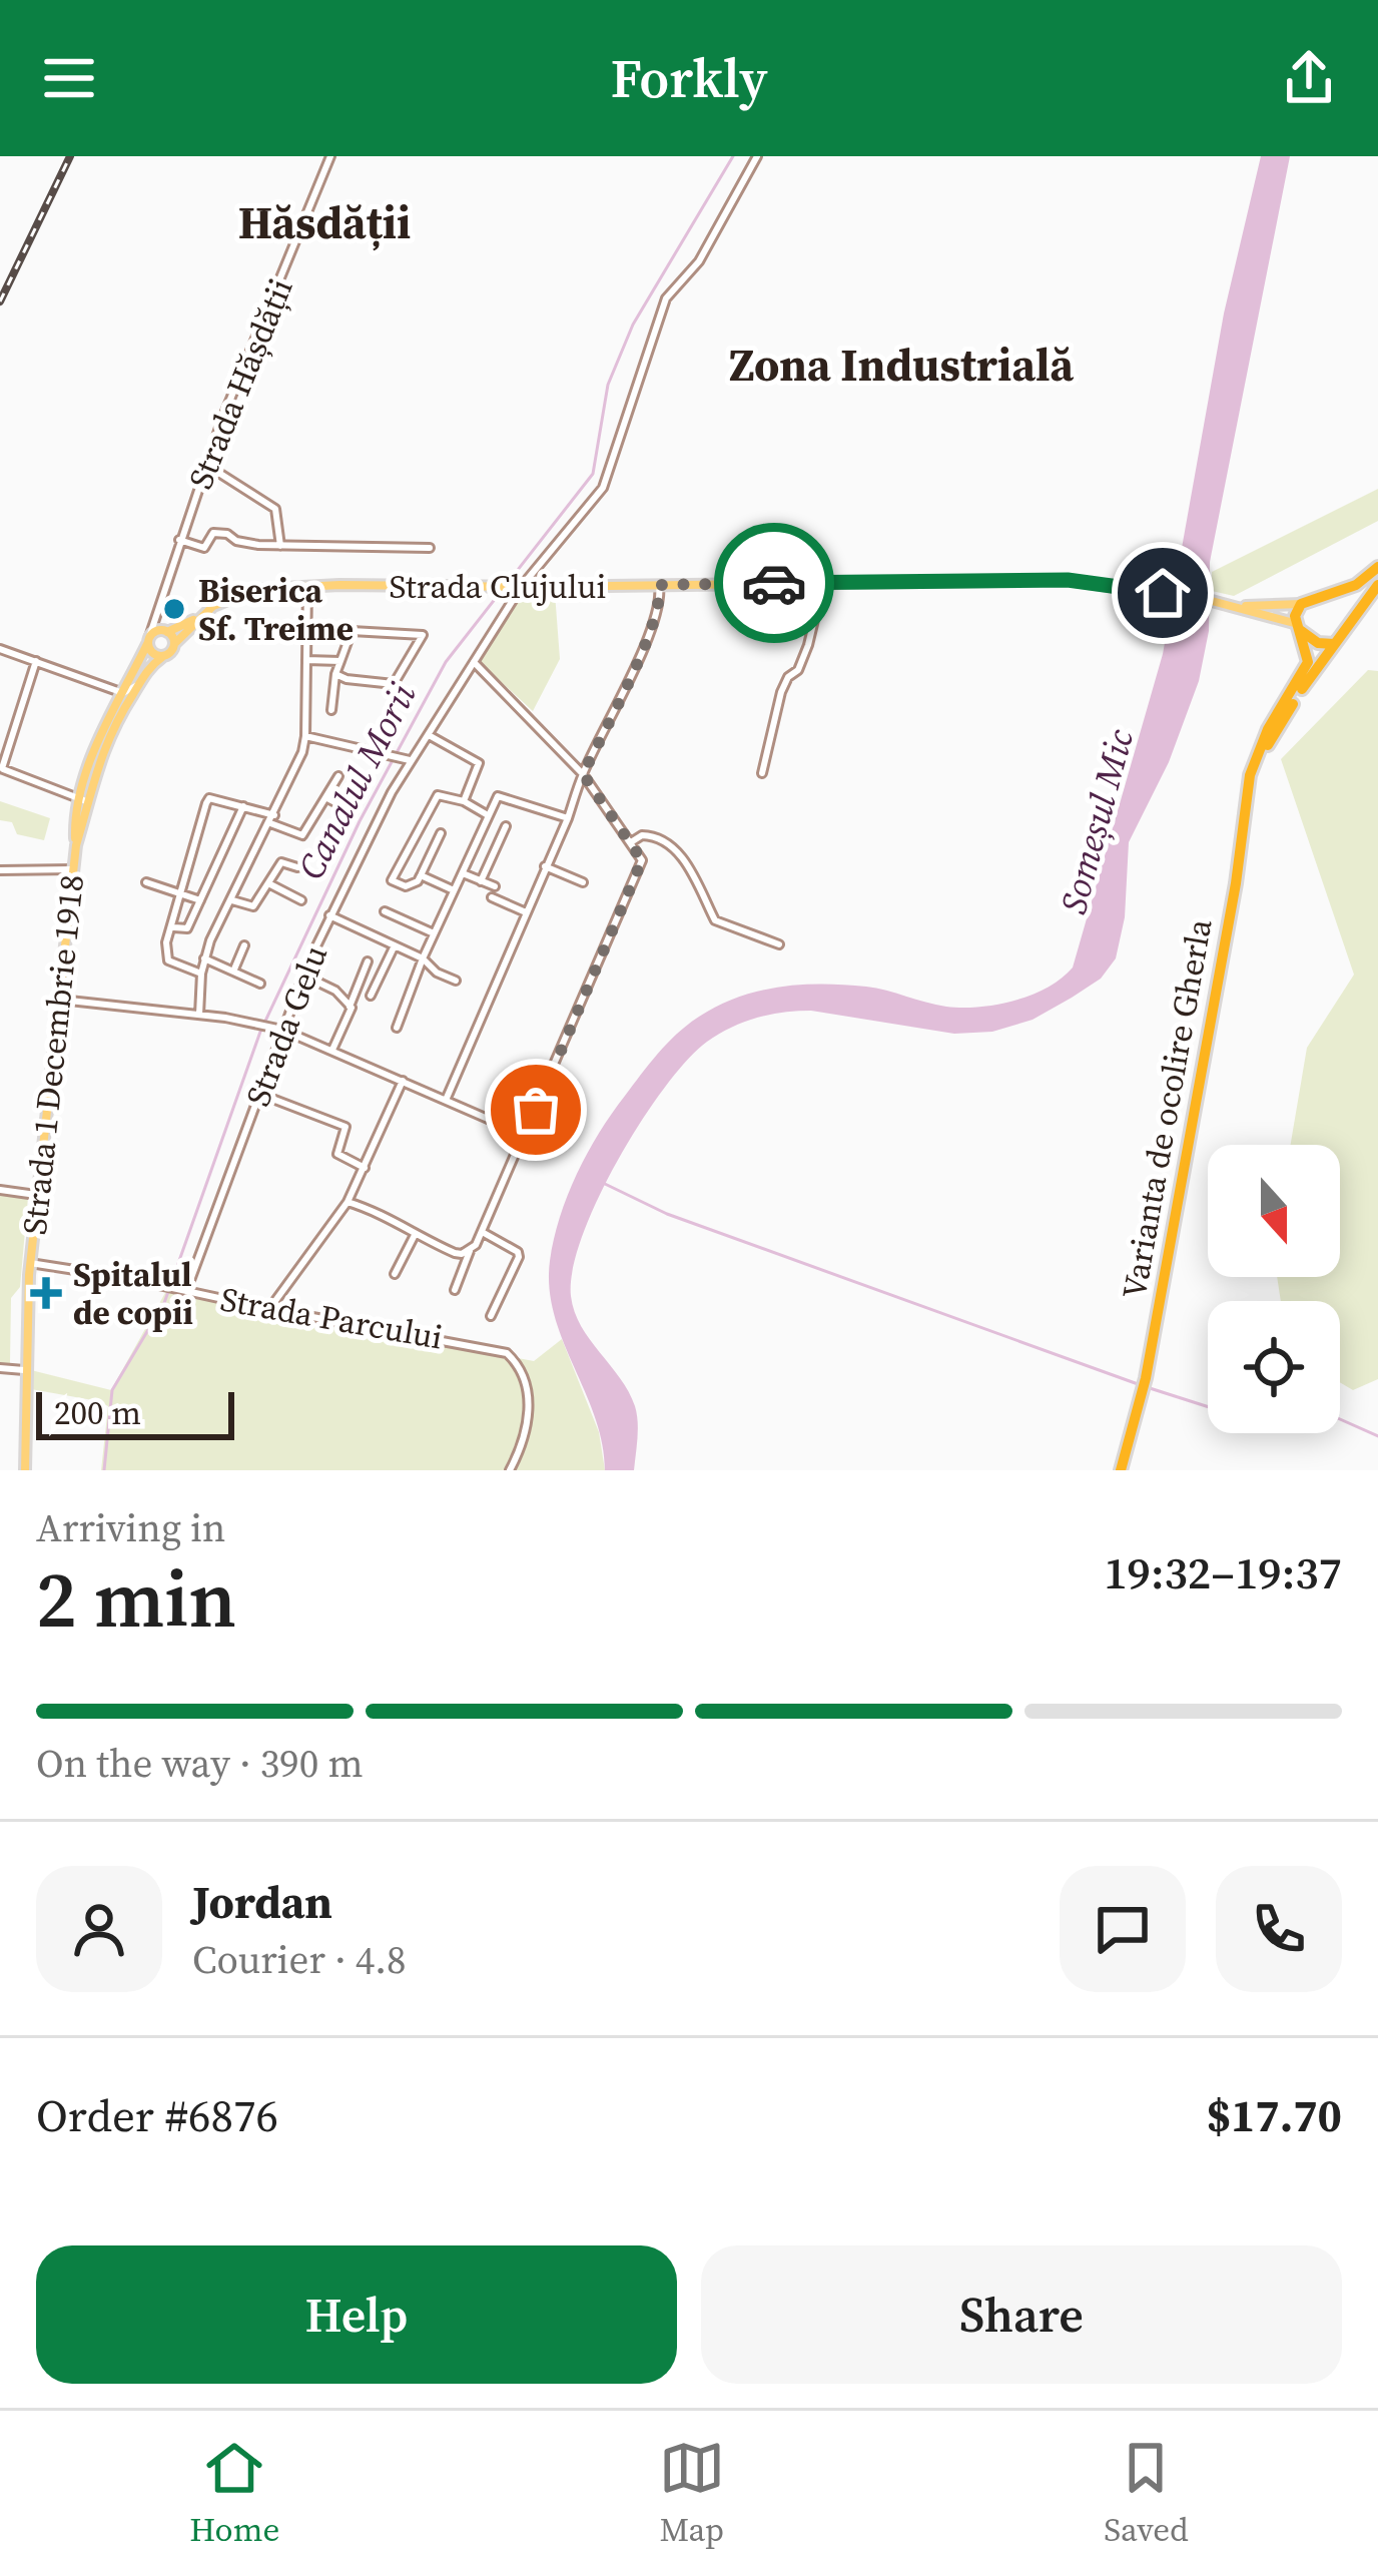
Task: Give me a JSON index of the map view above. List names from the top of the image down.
{
  "streets": {
    "highway": ["Varianta de ocolire Gherla"],
    "main road": ["Strada Clujului", "Strada 1 Decembrie 1918"],
    "street": ["Strada Hășdății", "Strada Gelu", "Strada Parcului"]
  },
  "crossings": [
    ["Strada Hășdății", "Strada Clujului"],
    ["Strada Clujului", "Strada Gelu"],
    ["Strada Clujului", "Strada 1 Decembrie 1918"],
    ["Strada Clujului", "Varianta de ocolire Gherla"],
    ["Strada Gelu", "Strada Parcului"],
    ["Strada 1 Decembrie 1918", "Strada Parcului"]
  ],
  "districts": ["Hăsdății", "Zona Industrială"],
  "water": ["Canalul Morii", "Someșul Mic"],
  "places": {
    "other": ["Biserica Sf. Treime"],
    "health": ["Spitalul de copii"]
  },
  "scale_bar": "200 m",
  "north": "bottom",
  "page": {
    "header": "Forkly",
    "scale": "200 m",
    "heading": ["2 min", "Arriving in", "19:32–19:37"],
    "panel": [
      "Jordan",
      "Courier · 4.8",
      "Order #6876",
      "$17.70"
    ],
    "bar": "On the way · 390 m",
    "buttons": ["Help", "Share"],
    "tabs": ["Home", "Map", "Saved"]
  }
}
